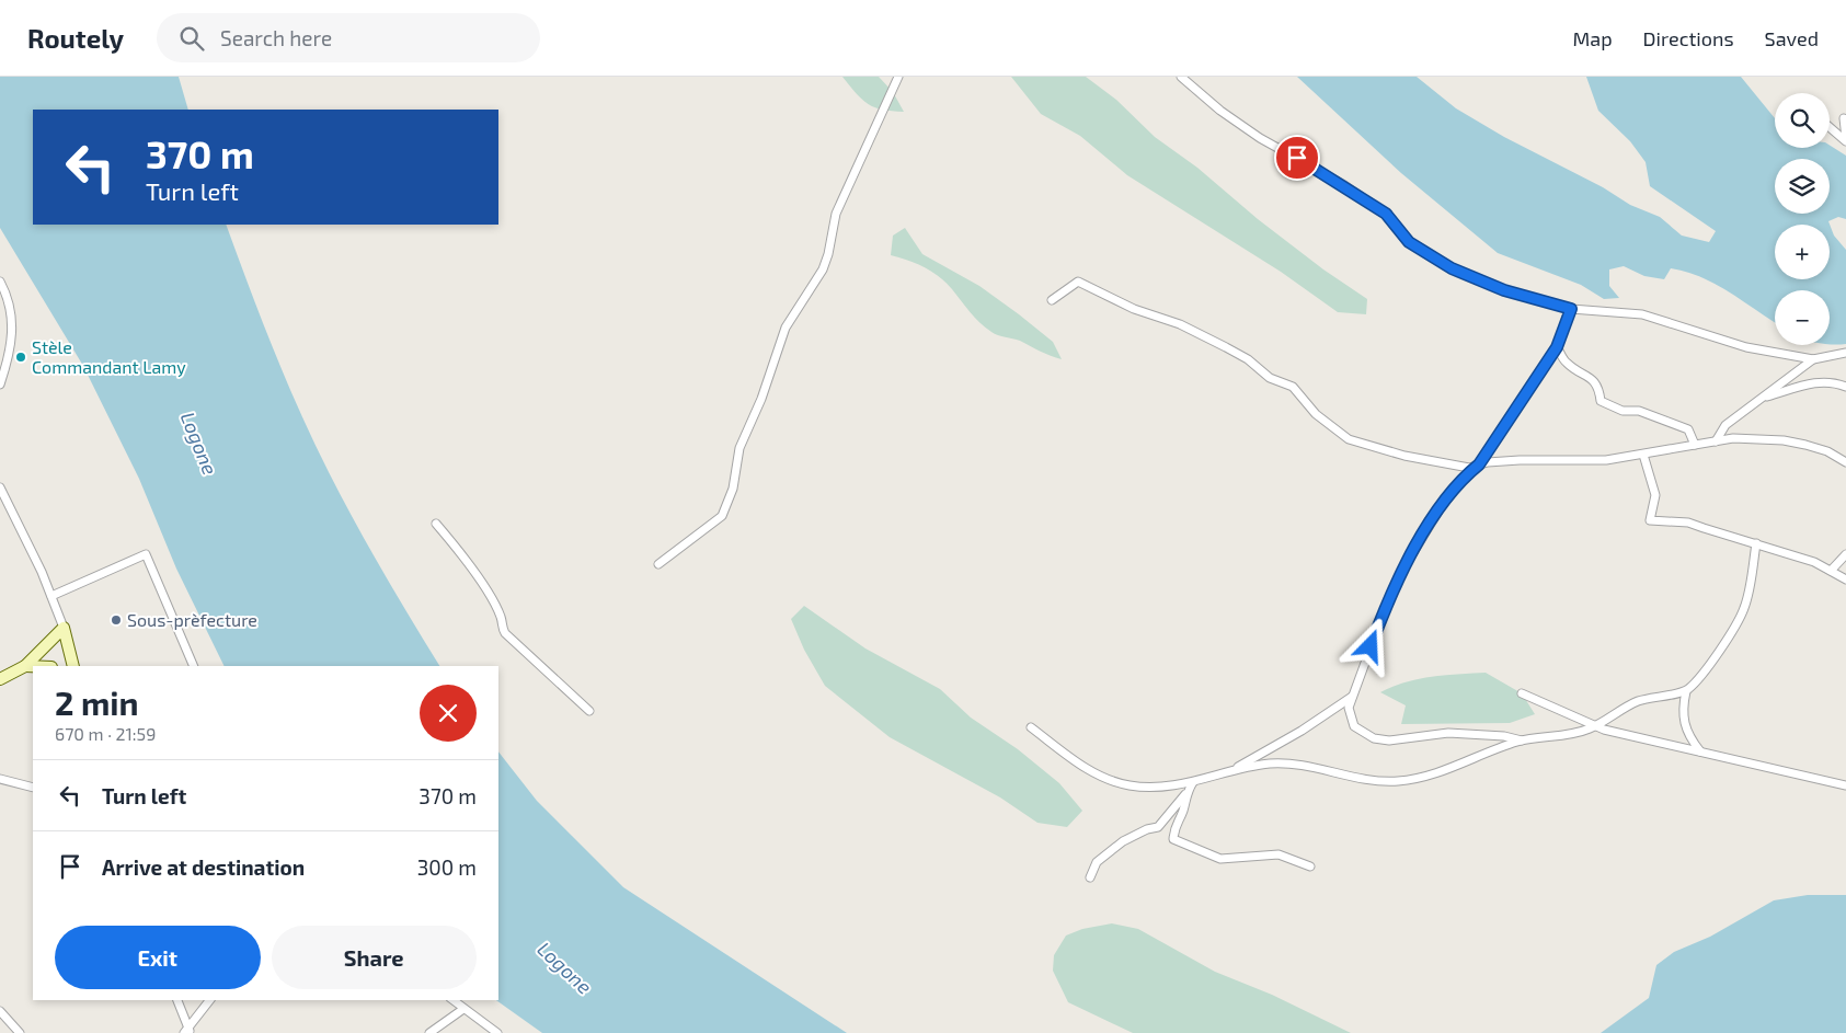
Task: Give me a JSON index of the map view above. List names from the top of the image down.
{
  "water": ["Logone"],
  "places": ["Stèle Commandant Lamy", "Sous-prèfecture"],
  "page": {
    "header": "Routely",
    "search": "Search here",
    "nav": ["Map", "Directions", "Saved"],
    "map_buttons": ["+", "−"],
    "turn": ["370 m", "Turn left"],
    "heading": ["2 min", "670 m · 21:59"],
    "list": [
      {
        "name": "Turn left",
        "value": "370 m"
      },
      {
        "name": "Arrive at destination",
        "value": "300 m"
      }
    ],
    "buttons": ["Exit", "Share"]
  }
}
